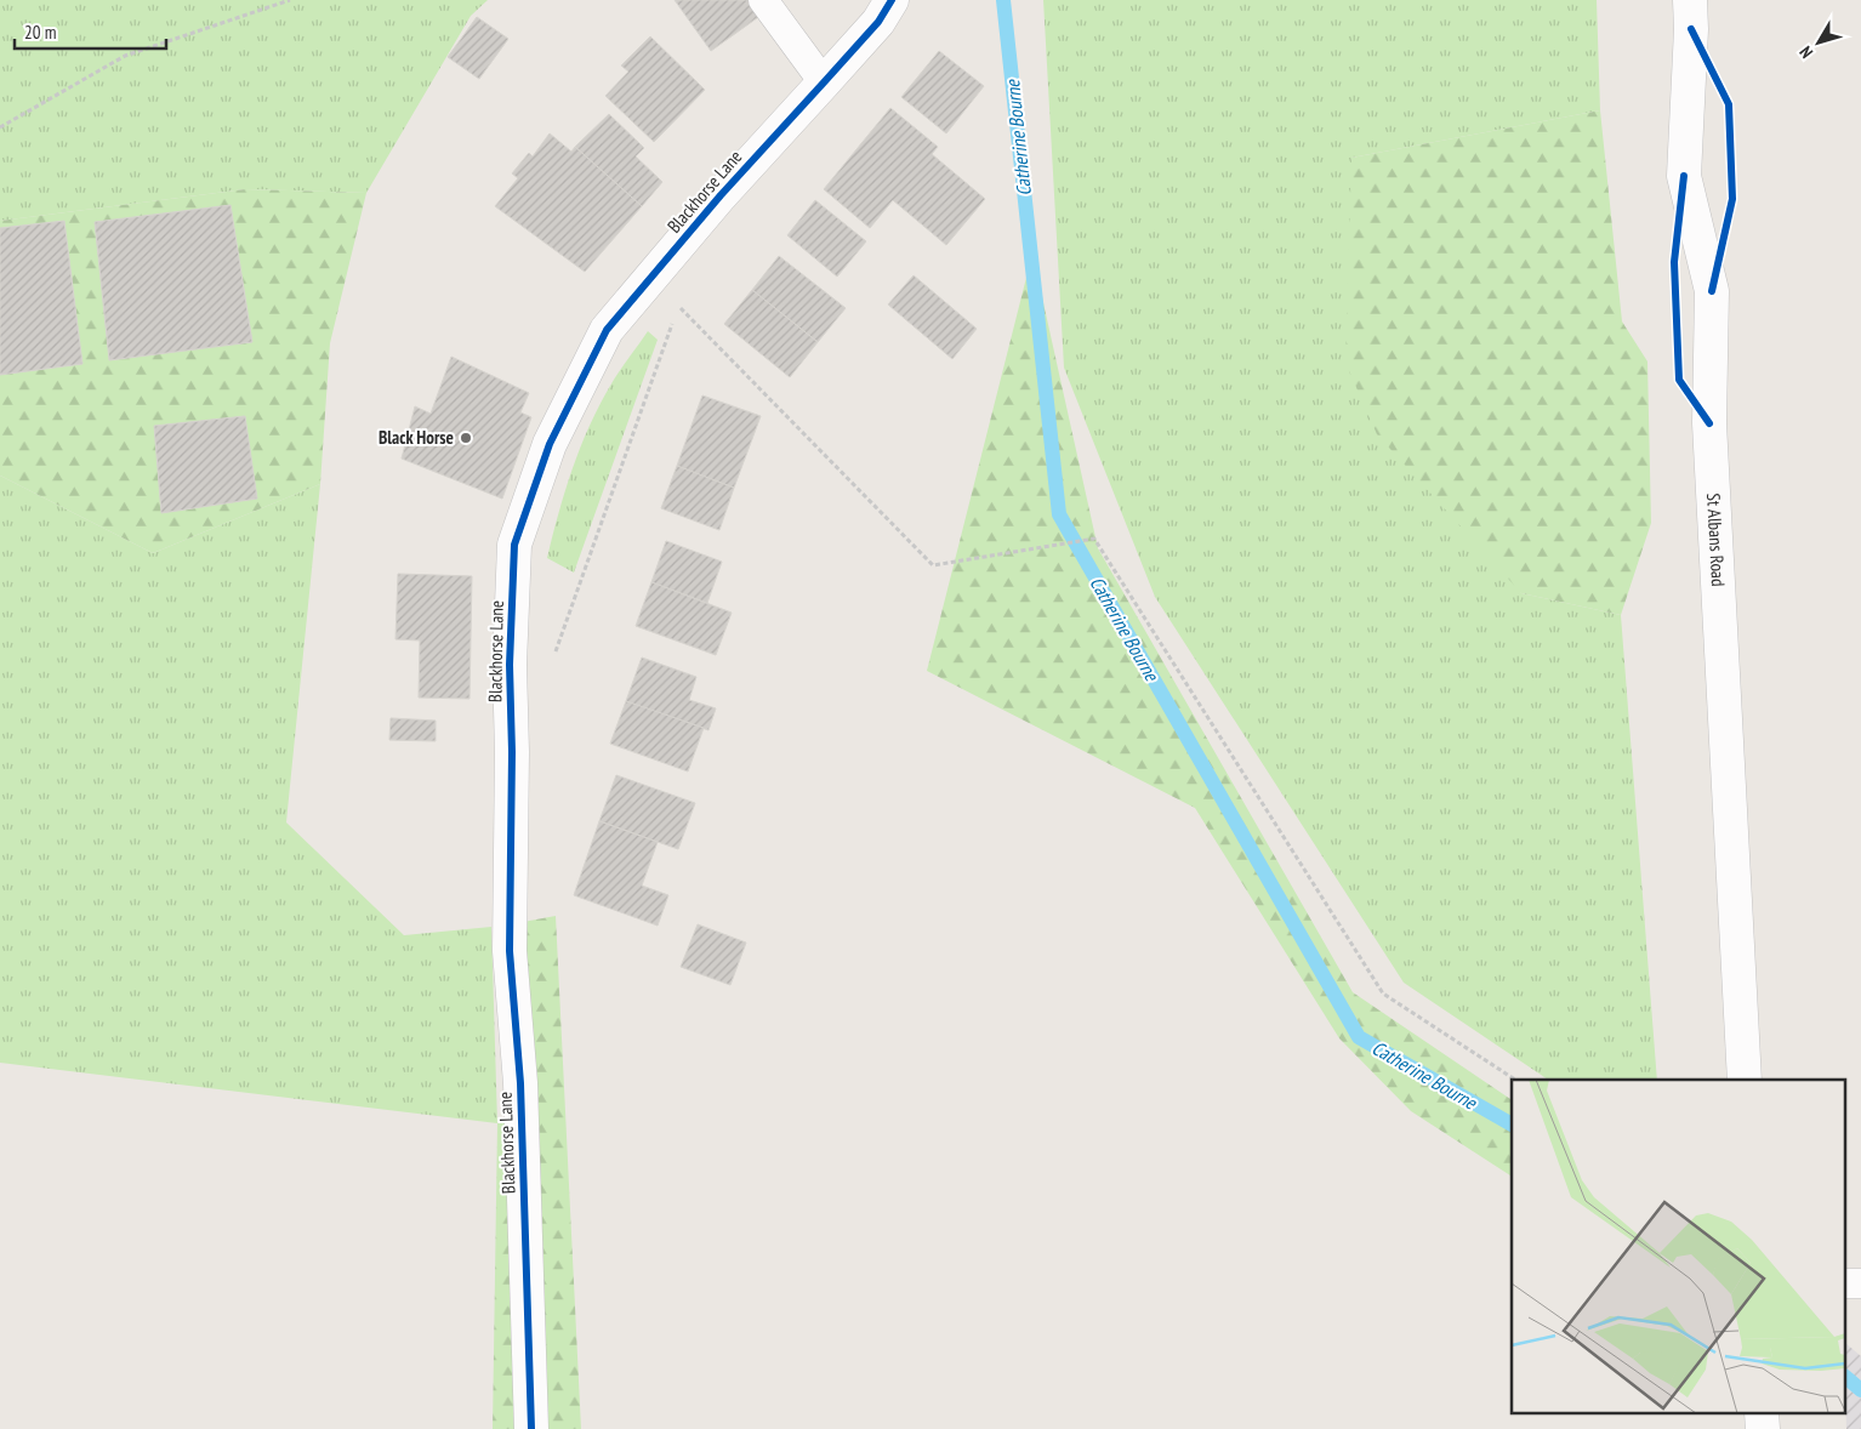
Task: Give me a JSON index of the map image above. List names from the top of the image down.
{
  "streets": {
    "street": ["Blackhorse Lane", "St Albans Road"]
  },
  "water": ["Catherine Bourne"],
  "places": ["Black Horse"],
  "scale_bar": "20 m",
  "north": "bottom left"
}
